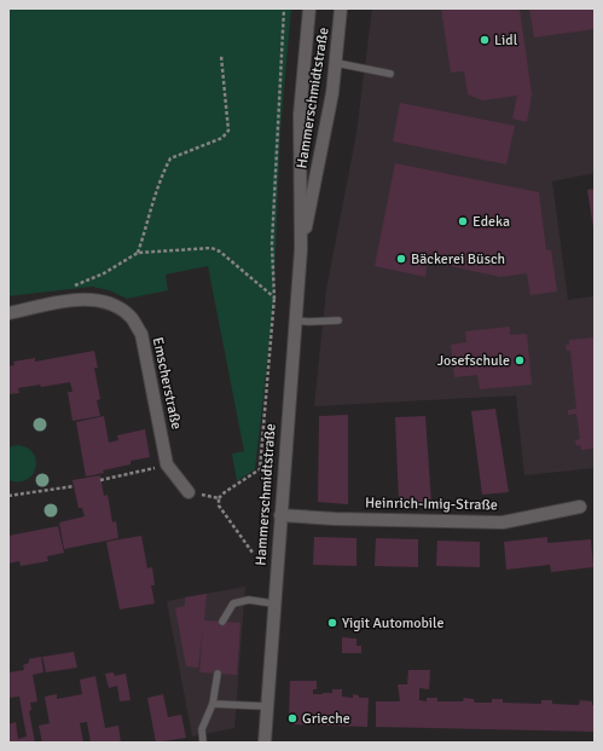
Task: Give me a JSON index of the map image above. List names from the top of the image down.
{
  "streets": {
    "main road": ["Hammerschmidtstraße", "Emscherstraße", "Heinrich-Imig-Straße"]
  },
  "crossings": [
    ["Hammerschmidtstraße", "Heinrich-Imig-Straße"]
  ],
  "places": [
    "Lidl",
    "Edeka",
    "Bäckerei Büsch",
    "Josefschule",
    "Yigit Automobile",
    "Grieche"
  ]
}
